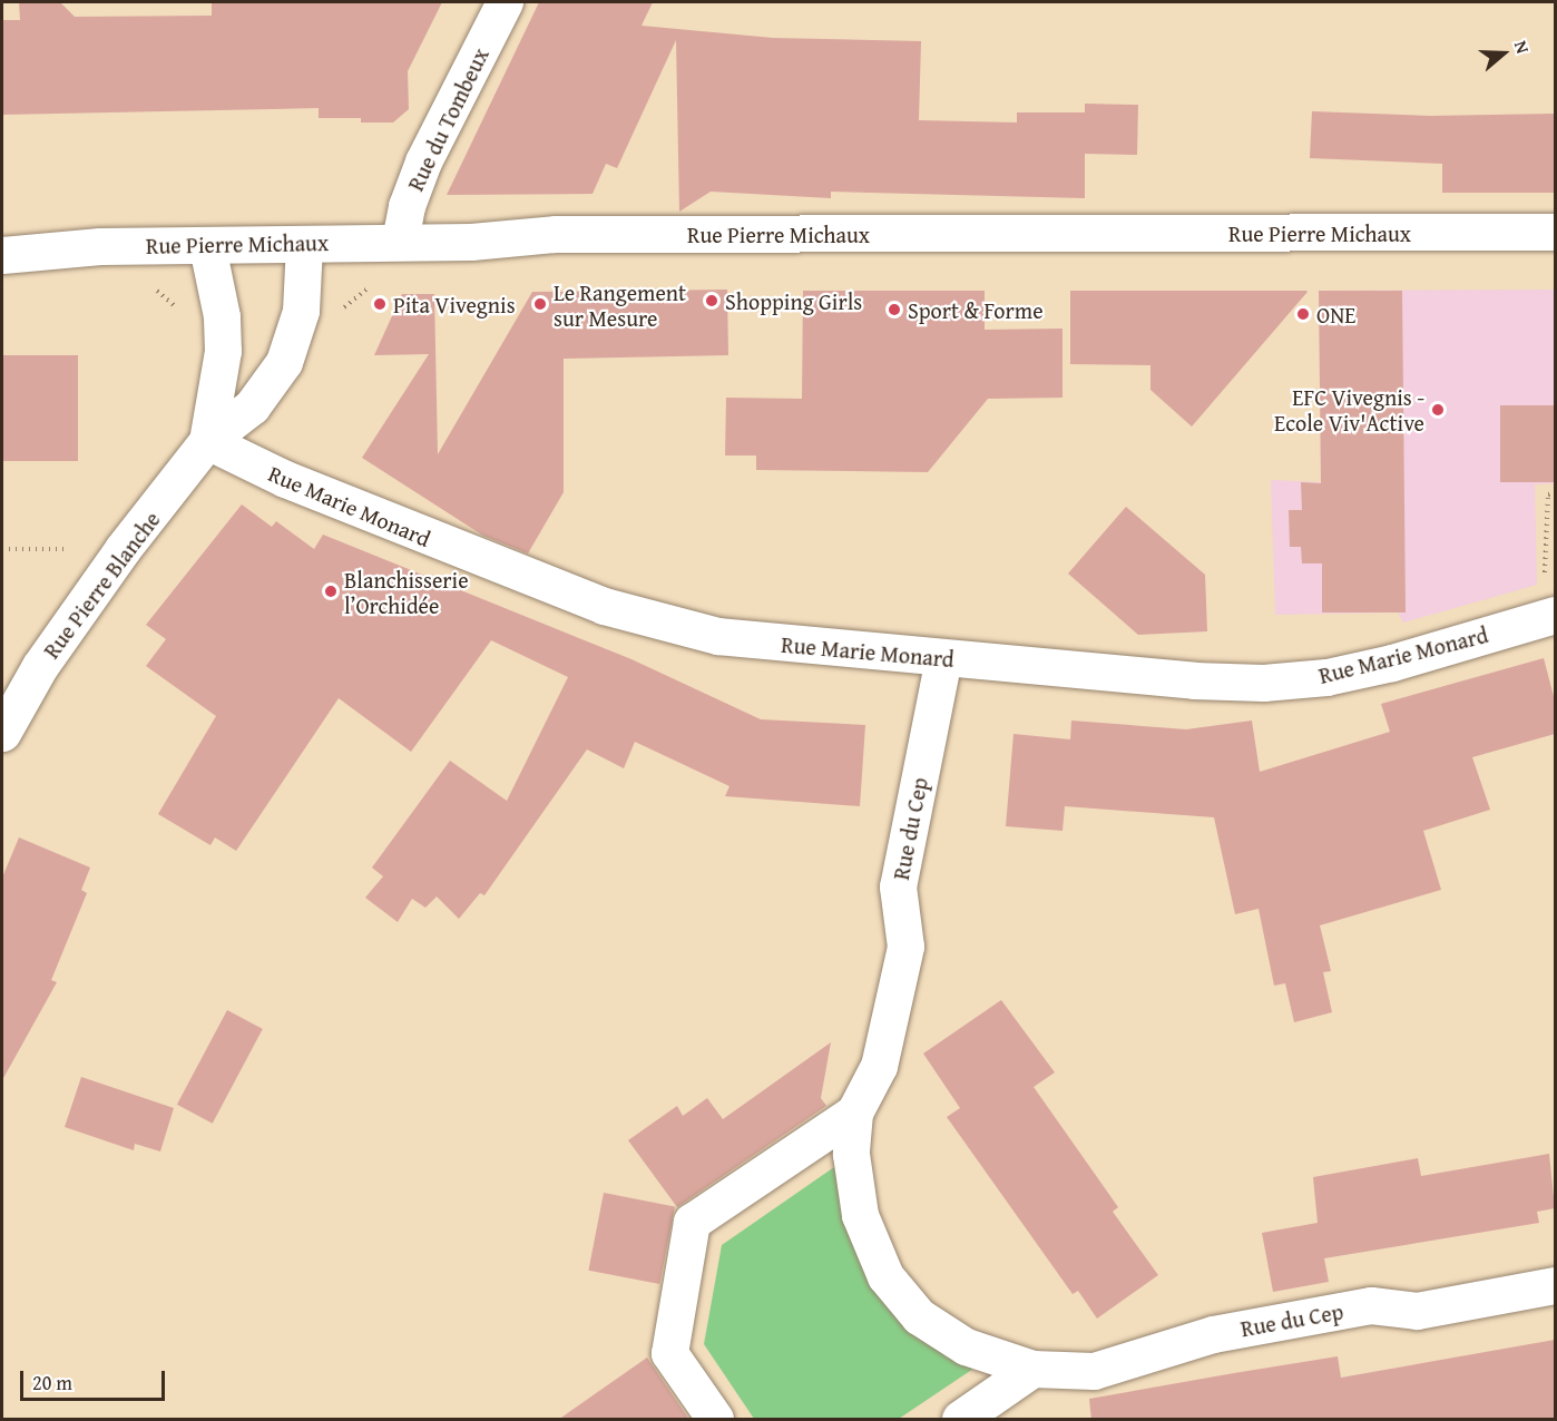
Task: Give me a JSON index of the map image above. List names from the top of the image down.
{
  "streets": {
    "street": [
      "Rue du Tombeux",
      "Rue Pierre Michaux",
      "Rue Marie Monard",
      "Rue Pierre Blanche",
      "Rue du Cep"
    ]
  },
  "crossings": [
    ["Rue du Tombeux", "Rue Pierre Michaux"],
    ["Rue Pierre Michaux", "Rue Pierre Blanche"],
    ["Rue Marie Monard", "Rue Pierre Blanche"],
    ["Rue Marie Monard", "Rue du Cep"]
  ],
  "places": [
    "Shopping Girls",
    "Pita Vivegnis",
    "Le Rangement sur Mesure",
    "Sport & Forme",
    "ONE",
    "EFC Vivegnis - Ecole Viv'Active",
    "Blanchisserie l’Orchidée"
  ],
  "scale_bar": "20 m",
  "north": "right"
}
